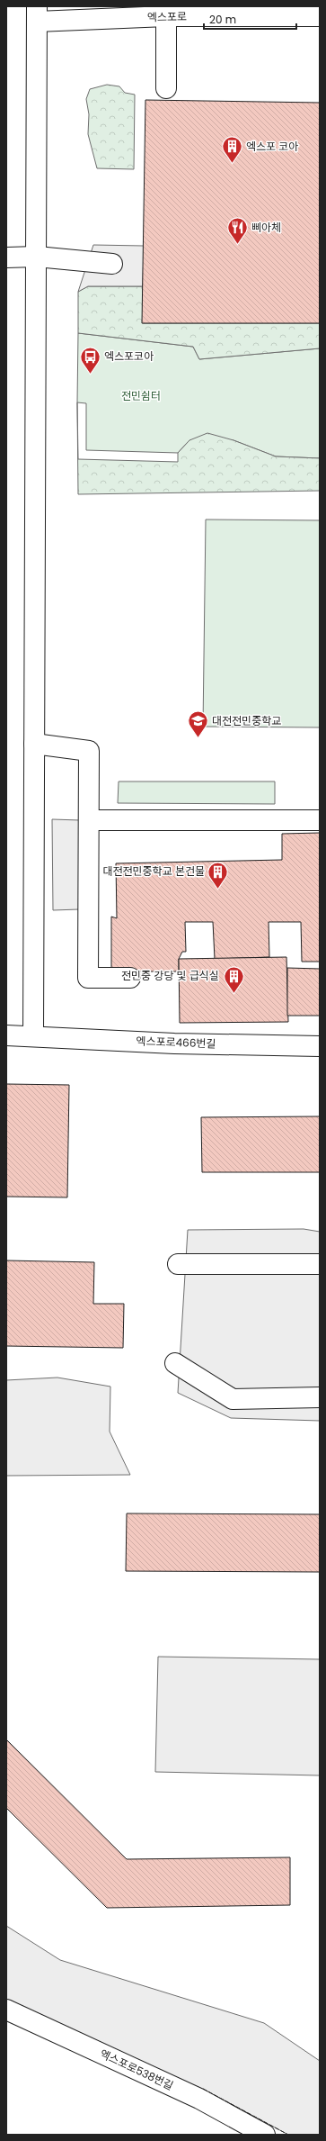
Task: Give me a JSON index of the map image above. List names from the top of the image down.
{
  "streets": {
    "street": ["엑스포로", "엑스포로466번길", "엑스포로538번길"]
  },
  "parks": ["전민쉼터"],
  "places": {
    "building": ["엑스포 코아", "대전전민중학교 본건물", "전민중 강당 및 급식실"],
    "restaurant": ["삐아체"],
    "bus stop": ["엑스포코아"],
    "school or university": ["대전전민중학교"]
  },
  "scale_bar": "20 m"
}
